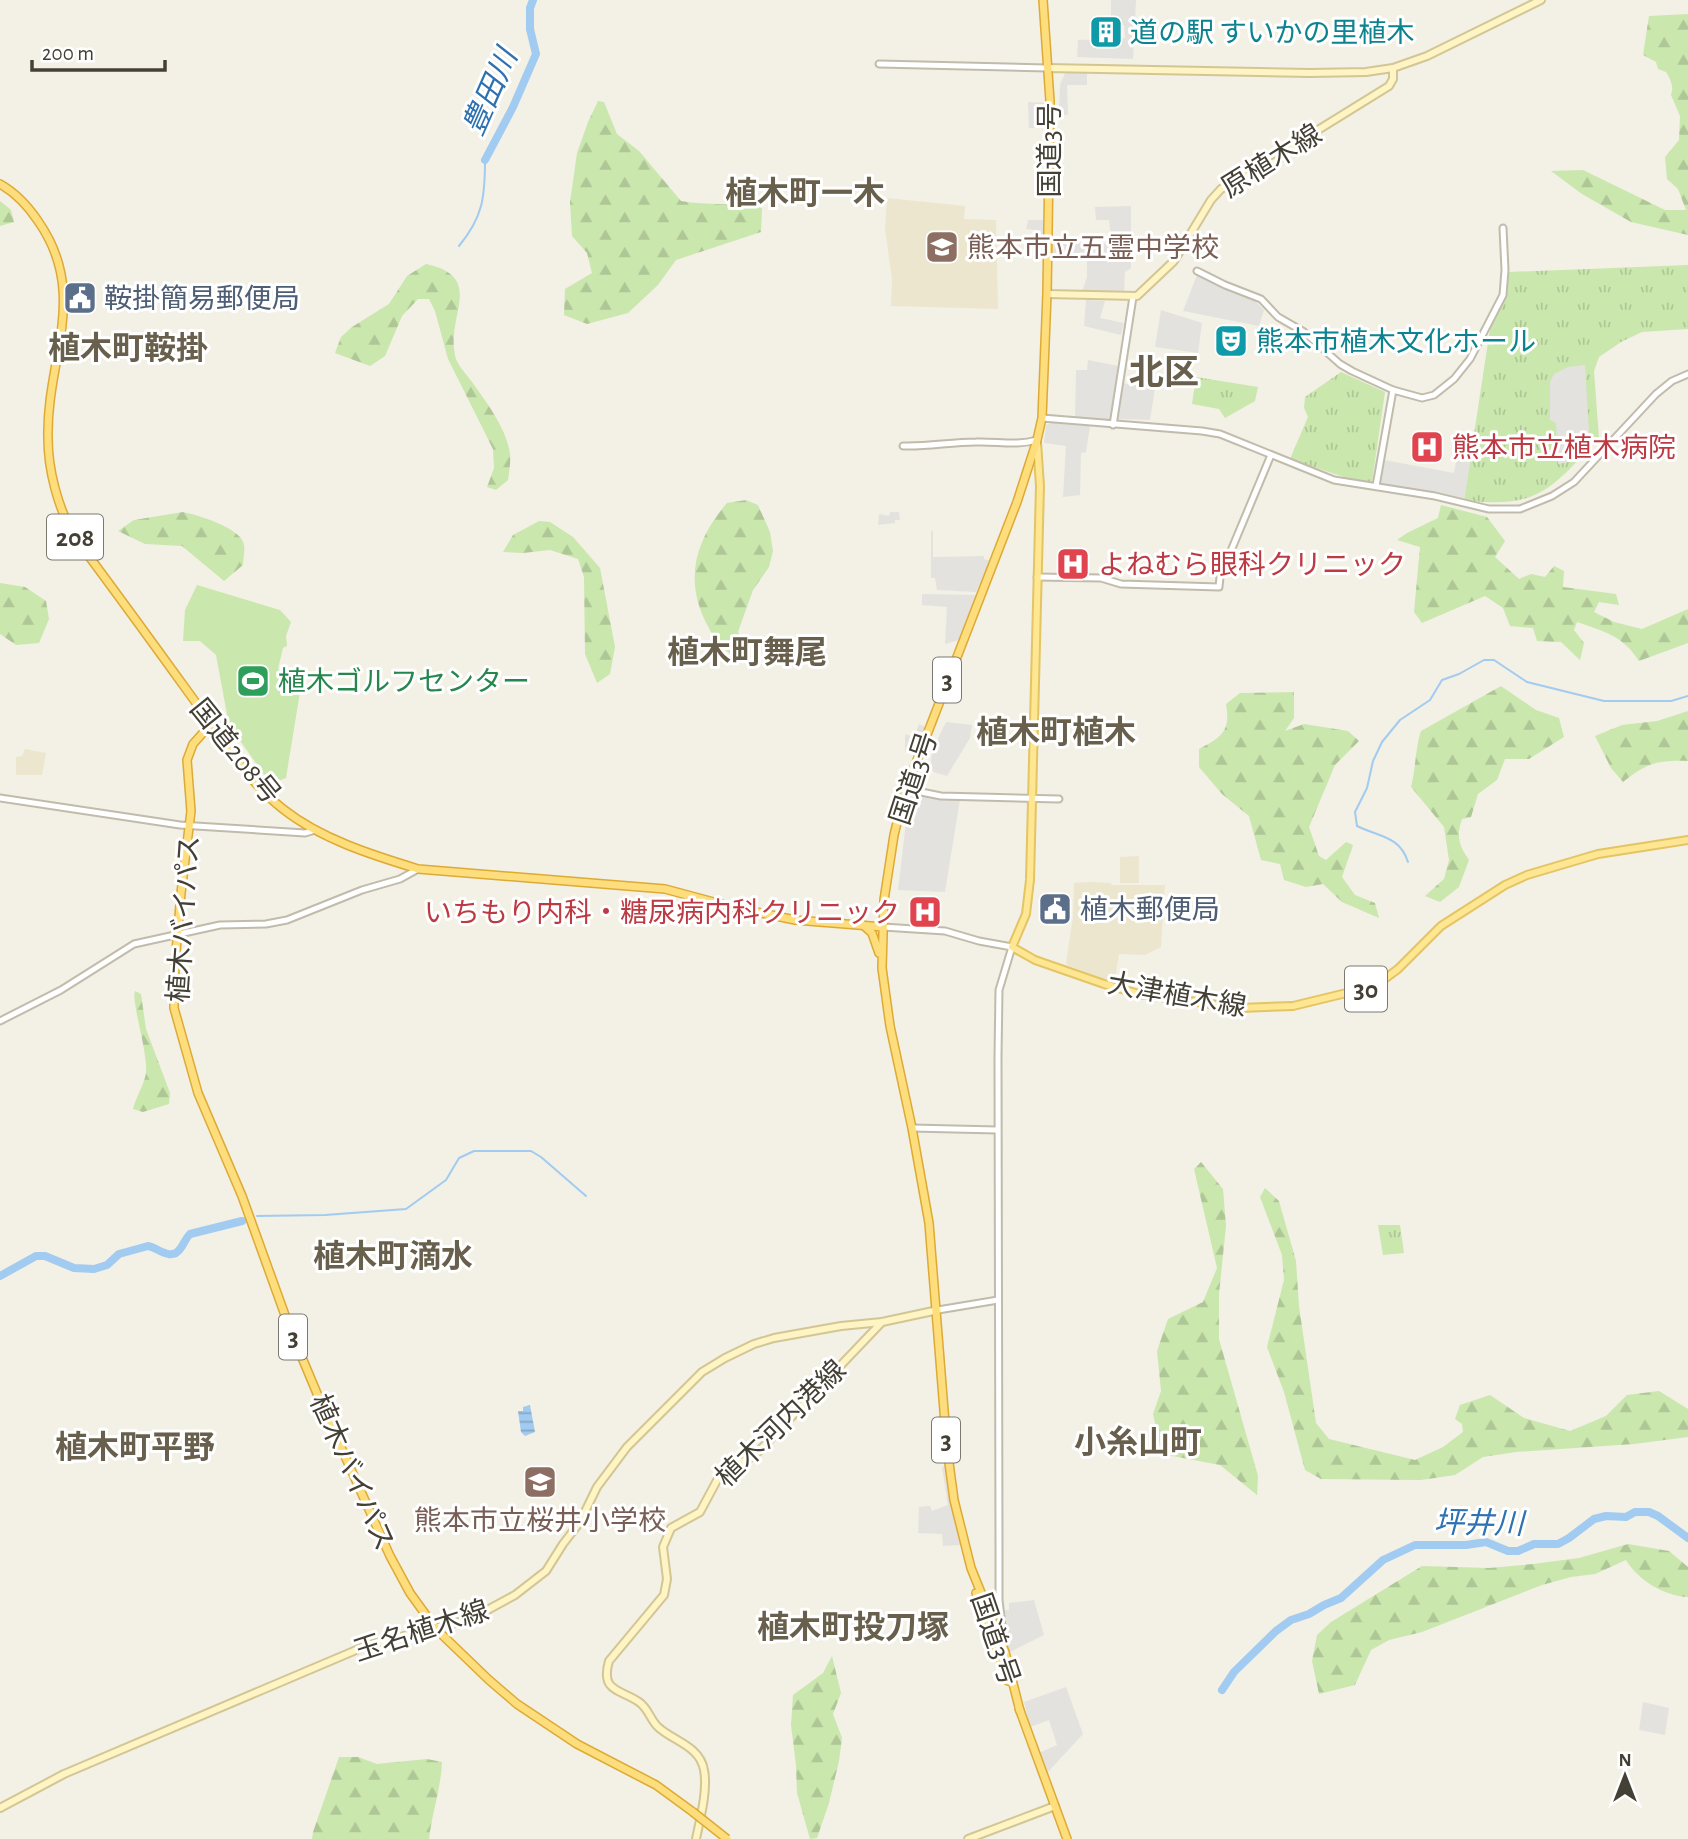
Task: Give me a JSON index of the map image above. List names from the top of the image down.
{
  "streets": {
    "highway": [
      "国道3号",
      "208",
      "3",
      "国道208号",
      "植木バイパス"
    ],
    "main road": [
      "原植木線",
      "30",
      "大津植木線",
      "植木河内港線",
      "玉名植木線"
    ]
  },
  "crossings": [
    ["国道3号", "国道208号"],
    ["国道208号", "植木バイパス"],
    ["植木バイパス", "玉名植木線"],
    ["植木河内港線", "玉名植木線"]
  ],
  "districts": [
    "植木町一木",
    "植木町鞍掛",
    "北区",
    "植木町舞尾",
    "植木町植木",
    "植木町滴水",
    "小糸山町",
    "植木町平野",
    "植木町投刀塚"
  ],
  "water": ["豊田川", "坪井川"],
  "places": {
    "building": ["道の駅 すいかの里植木"],
    "school or university": ["熊本市立五霊中学校", "熊本市立桜井小学校"],
    "public building": ["鞍掛簡易郵便局", "植木郵便局"],
    "theatre": ["熊本市植木文化ホール"],
    "hospital": ["熊本市立植木病院", "よねむら眼科クリニック", "いちもり内科・糖尿病内科クリニック"],
    "sports": ["植木ゴルフセンター"]
  },
  "scale_bar": "200 m",
  "north": "top"
}
